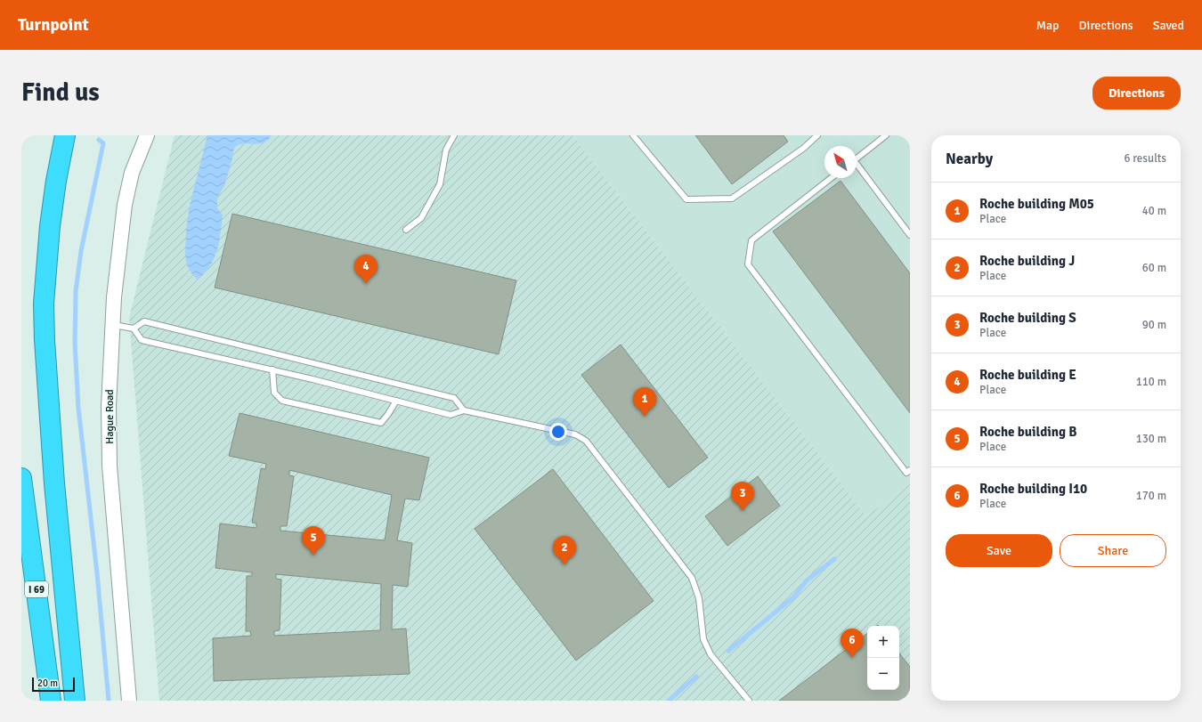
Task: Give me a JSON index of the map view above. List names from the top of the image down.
{
  "streets": {
    "highway": ["I 69"],
    "street": ["Hague Road"]
  },
  "scale_bar": "20 m",
  "north": "top left",
  "page": {
    "header": "Turnpoint",
    "nav": ["Map", "Directions", "Saved"],
    "buttons": [
      "Directions",
      ["Save", "Share"]
    ],
    "title": "Find us",
    "heading": ["Nearby", "6 results"],
    "list": [
      {
        "mark": "1",
        "name": "Roche building M05",
        "note": "Place",
        "value": "40 m"
      },
      {
        "mark": "2",
        "name": "Roche building J",
        "note": "Place",
        "value": "60 m"
      },
      {
        "mark": "3",
        "name": "Roche building S",
        "note": "Place",
        "value": "90 m"
      },
      {
        "mark": "4",
        "name": "Roche building E",
        "note": "Place",
        "value": "110 m"
      },
      {
        "mark": "5",
        "name": "Roche building B",
        "note": "Place",
        "value": "130 m"
      },
      {
        "mark": "6",
        "name": "Roche building I10",
        "note": "Place",
        "value": "170 m"
      }
    ],
    "pins": [
      "4",
      "1",
      "3",
      "5",
      "2",
      "6"
    ],
    "map_buttons": ["+", "−"],
    "scale": "20 m"
  }
}
